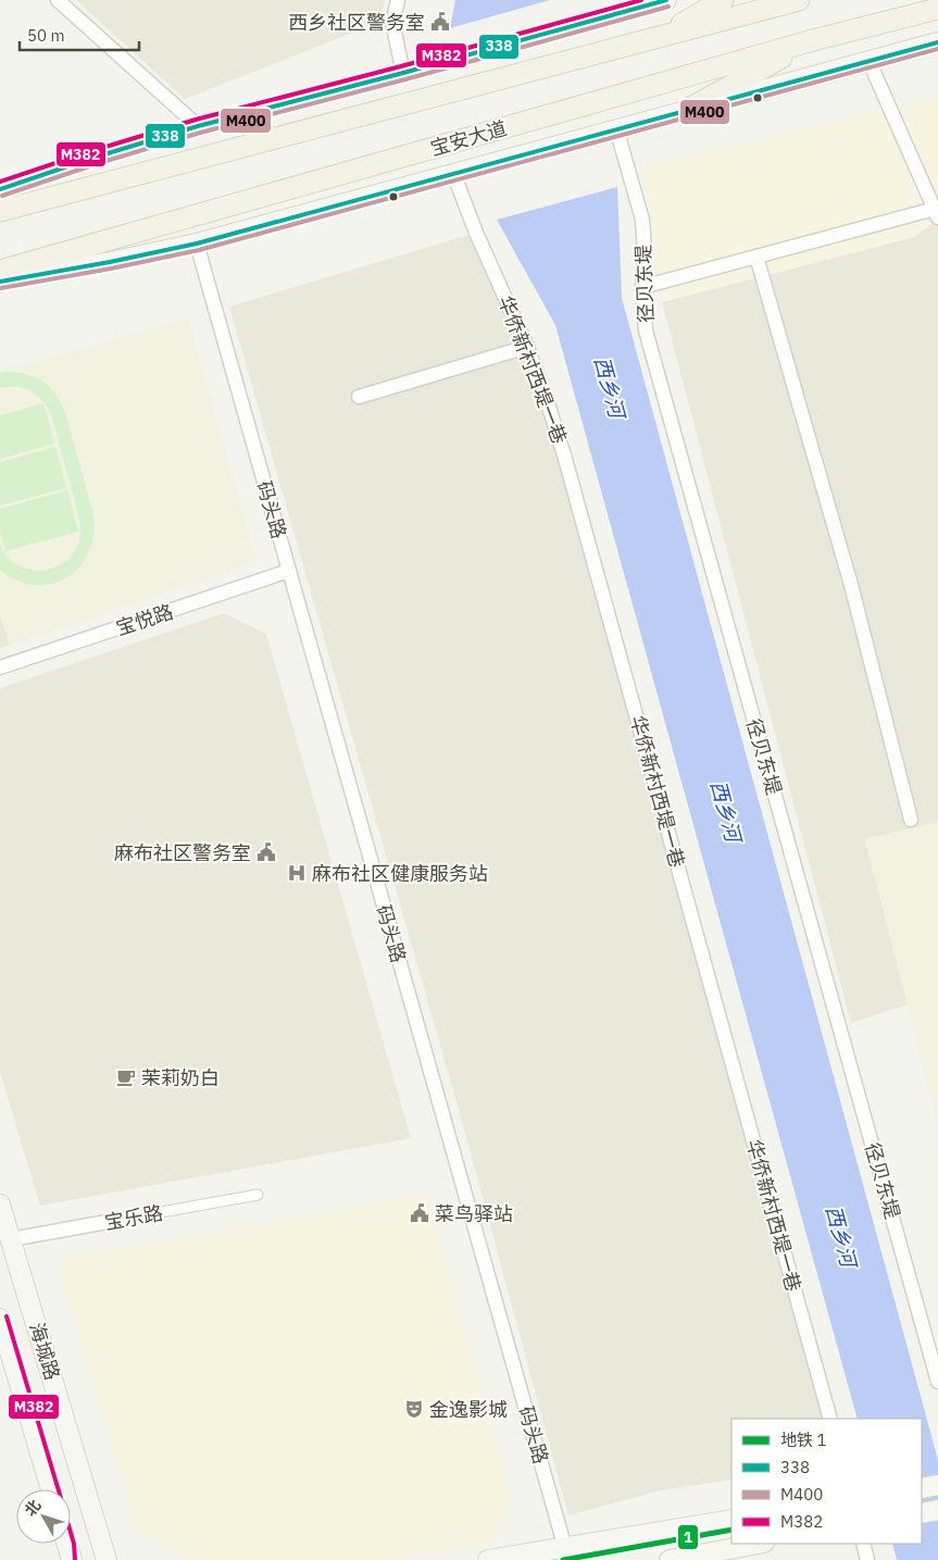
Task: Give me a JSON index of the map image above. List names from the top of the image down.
{
  "streets": {
    "main road": ["宝安大道", "海城路"],
    "street": [
      "径贝东堤",
      "华侨新村西堤一巷",
      "码头路",
      "宝悦路",
      "宝乐路"
    ]
  },
  "crossings": [
    ["码头路", "宝悦路"],
    ["宝乐路", "海城路"]
  ],
  "water": ["西乡河"],
  "places": {
    "public building": ["西乡社区警务室", "麻布社区警务室", "菜鸟驿站"],
    "hospital": ["麻布社区健康服务站"],
    "cafe": ["茉莉奶白"],
    "theatre": ["金逸影城"]
  },
  "lines": [
    "transit line 338",
    "transit line M382",
    "transit line M400",
    "metro line 1"
  ],
  "legend": [
    "地铁 1",
    "338",
    "M400",
    "M382"
  ],
  "scale_bar": "50 m",
  "north": "top left"
}
